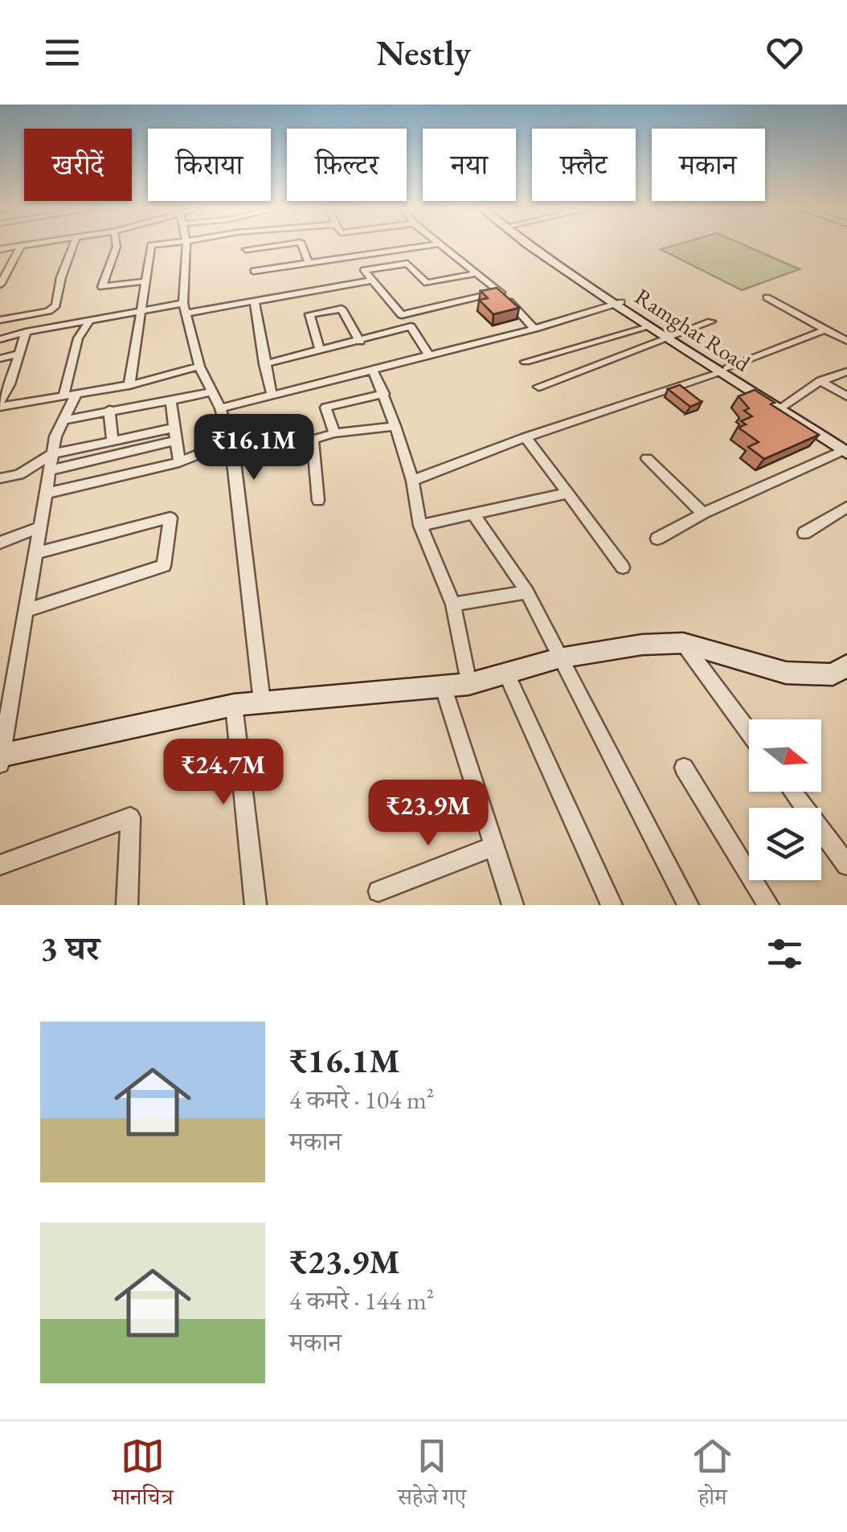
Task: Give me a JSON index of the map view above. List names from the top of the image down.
{
  "streets": {
    "main road": ["Ramghat Road"]
  },
  "north": "right",
  "page": {
    "header": "Nestly",
    "chip": [
      "खरीदें",
      "किराया",
      "फ़िल्टर",
      "नया",
      "फ़्लैट",
      "मकान"
    ],
    "price": ["₹16.1M", "₹24.7M", "₹23.9M"],
    "heading": "3 घर",
    "list": [
      {
        "name": "₹16.1M",
        "note": "4 कमरे · 104 m² · मकान"
      },
      {
        "name": "₹23.9M",
        "note": "4 कमरे · 144 m² · मकान"
      }
    ],
    "tabs": ["मानचित्र", "सहेजे गए", "होम"]
  }
}
